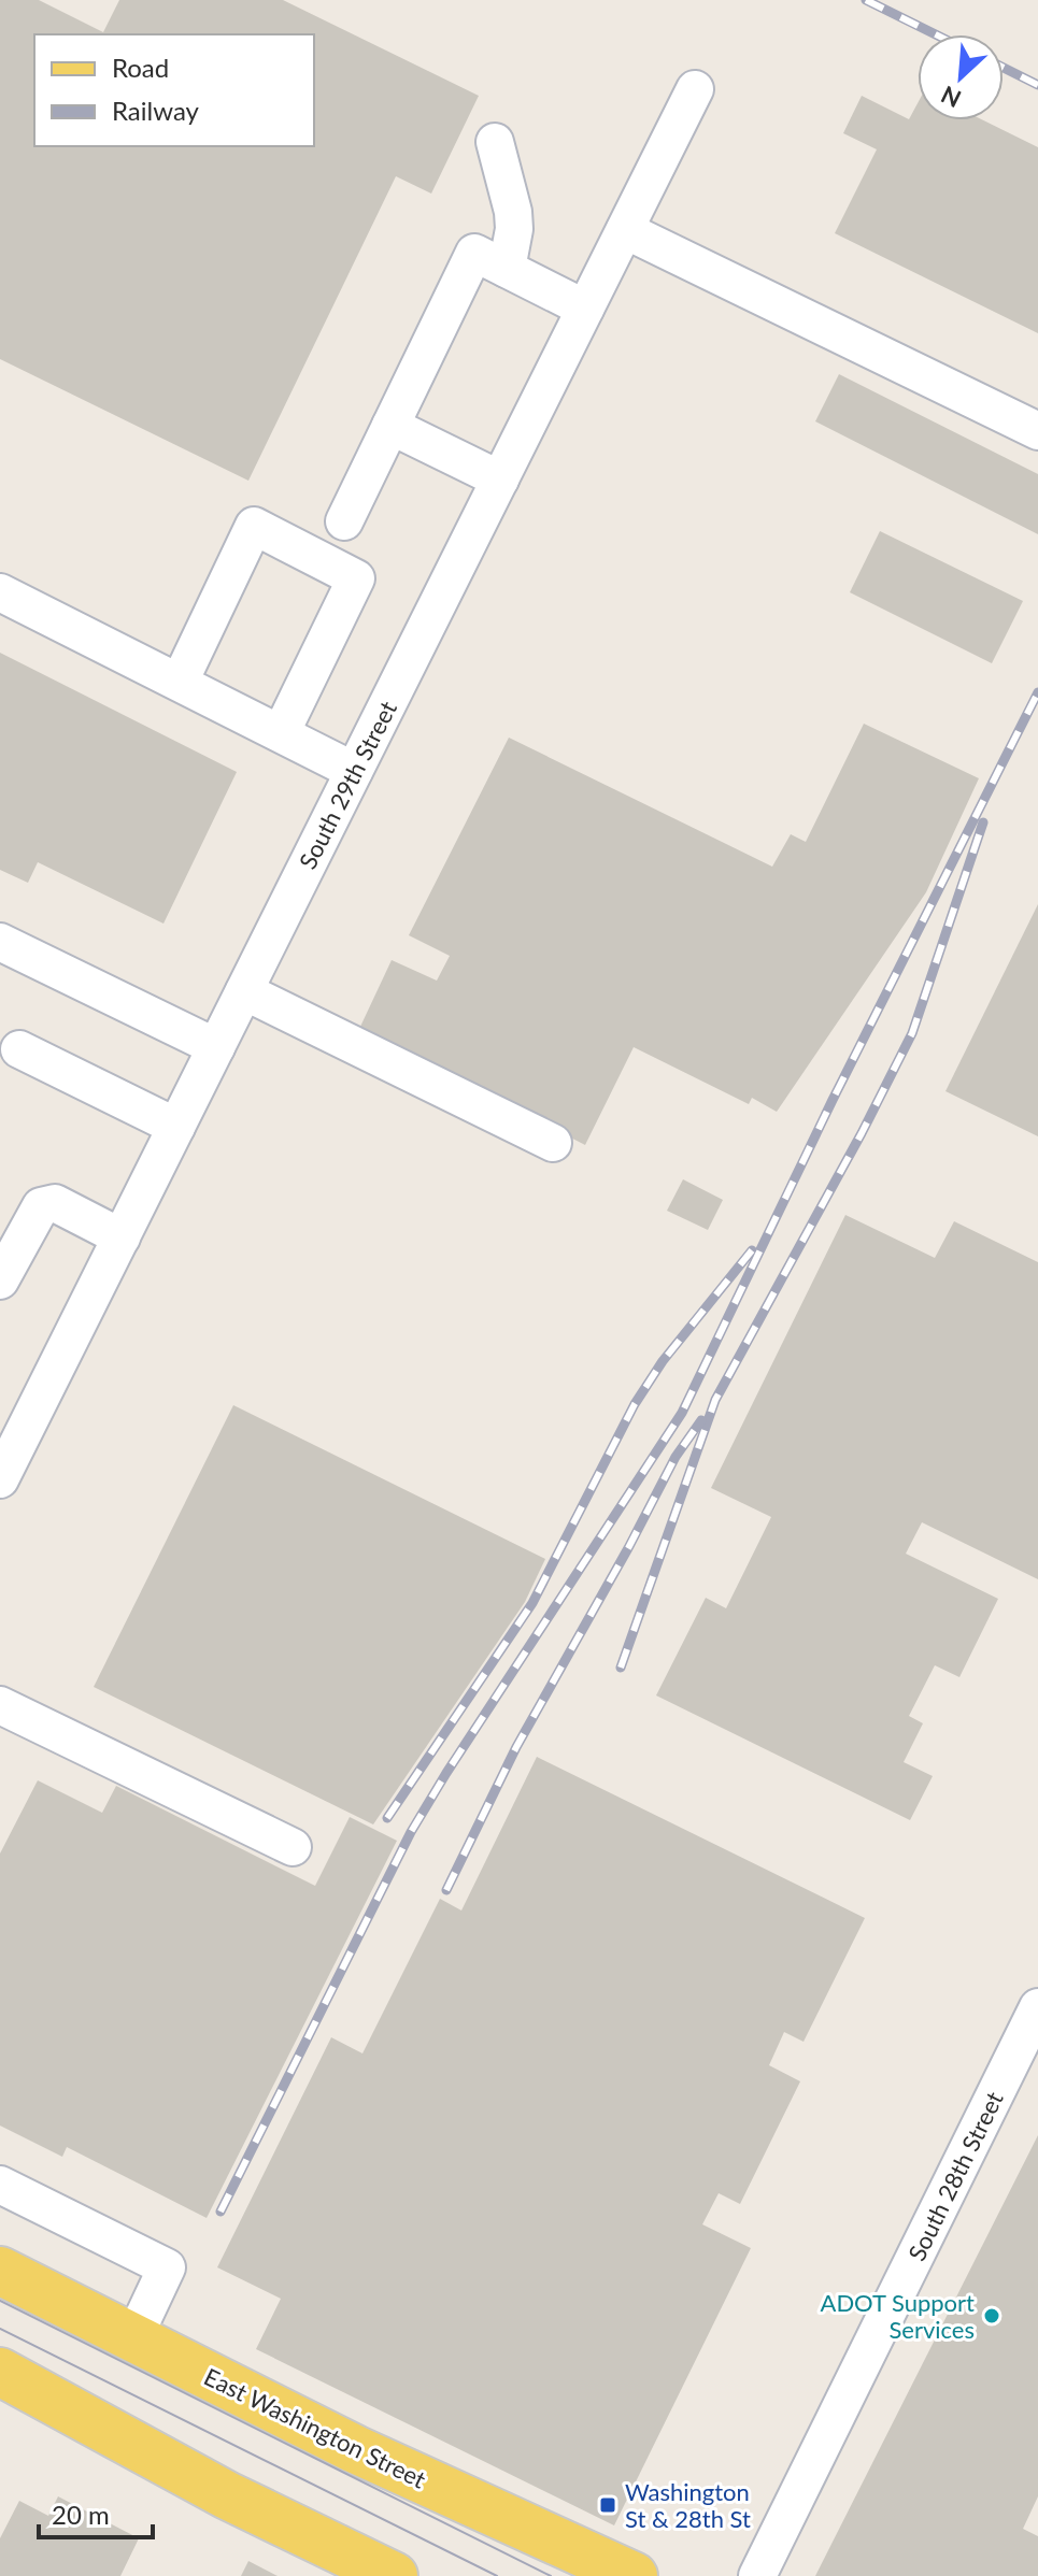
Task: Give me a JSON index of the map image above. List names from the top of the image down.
{
  "streets": {
    "main road": ["East Washington Street"],
    "street": ["South 29th Street", "South 28th Street"]
  },
  "places": {
    "other": ["ADOT Support Services"],
    "transit": ["Washington St & 28th St"]
  },
  "legend": ["Road", "Railway"],
  "scale_bar": "20 m",
  "north": "bottom left"
}
